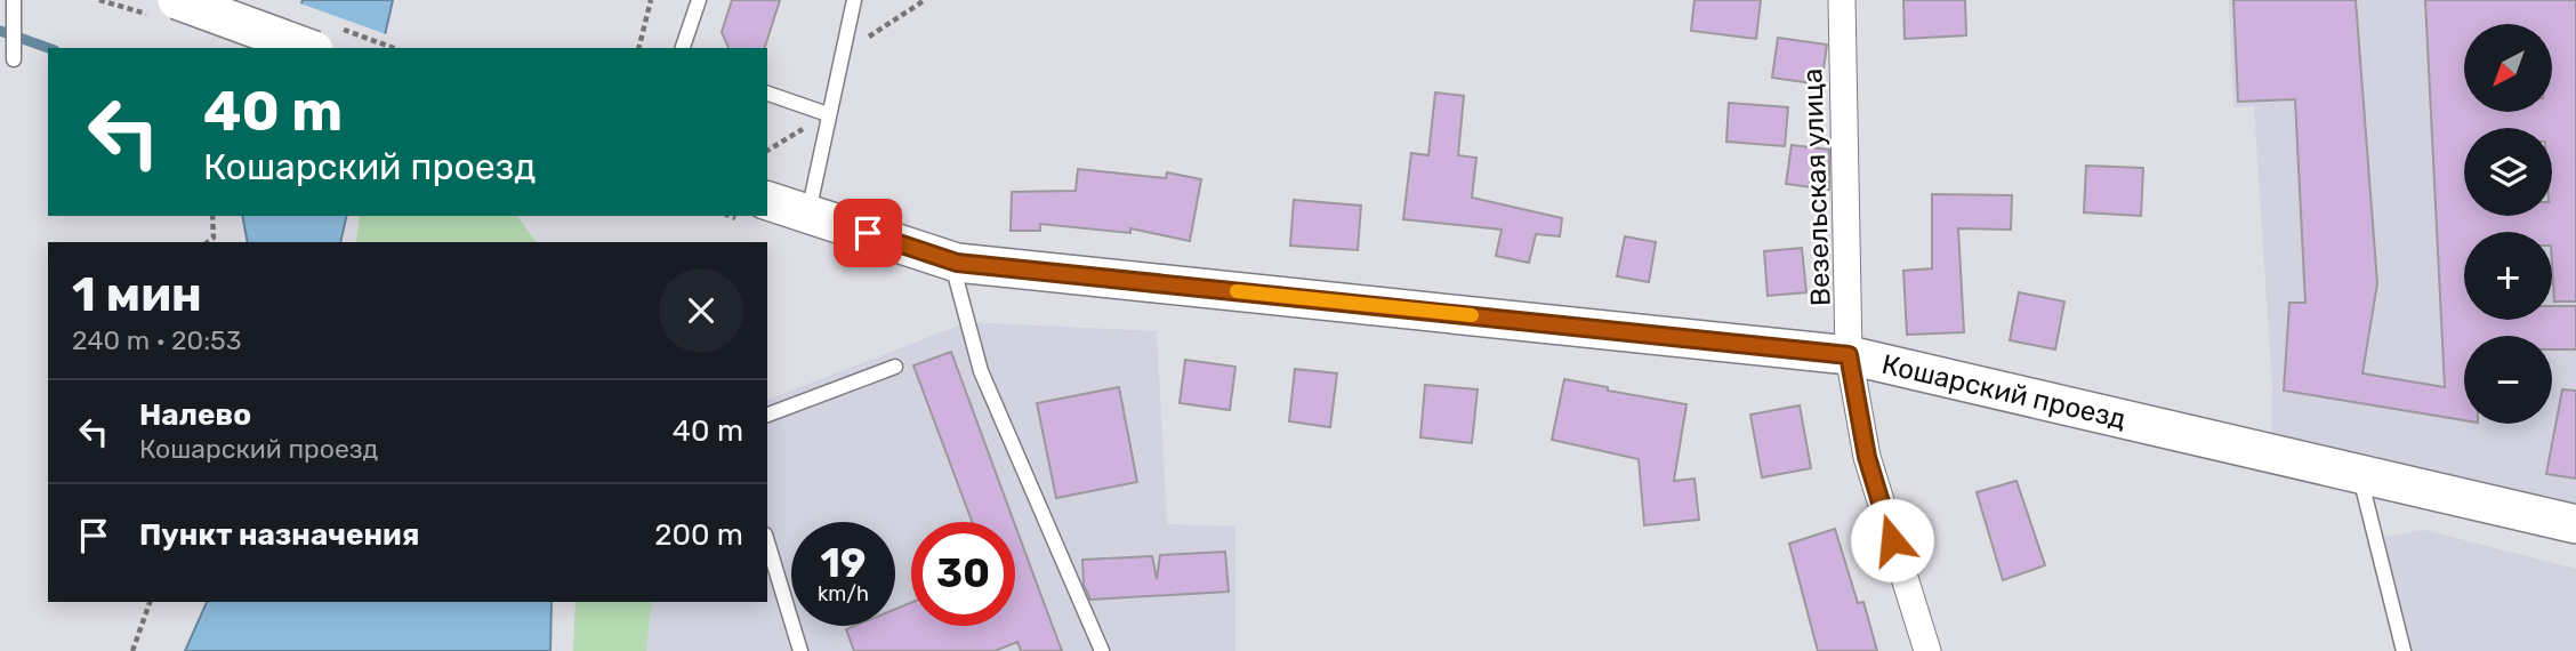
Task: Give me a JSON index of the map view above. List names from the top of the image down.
{
  "streets": {
    "street": ["Везельская улица", "Кошарский проезд"]
  },
  "crossings": [
    ["Везельская улица", "Кошарский проезд"]
  ],
  "north": "bottom left",
  "page": {
    "map_buttons": ["+", "−"],
    "turn": ["40 m", "Кошарский проезд"],
    "heading": ["1 мин", "240 m · 20:53"],
    "list": [
      {
        "name": "Налево",
        "note": "Кошарский проезд",
        "value": "40 m"
      },
      {
        "name": "Пункт назначения",
        "value": "200 m"
      }
    ],
    "speed": "19 km/h",
    "limit": "30"
  }
}
